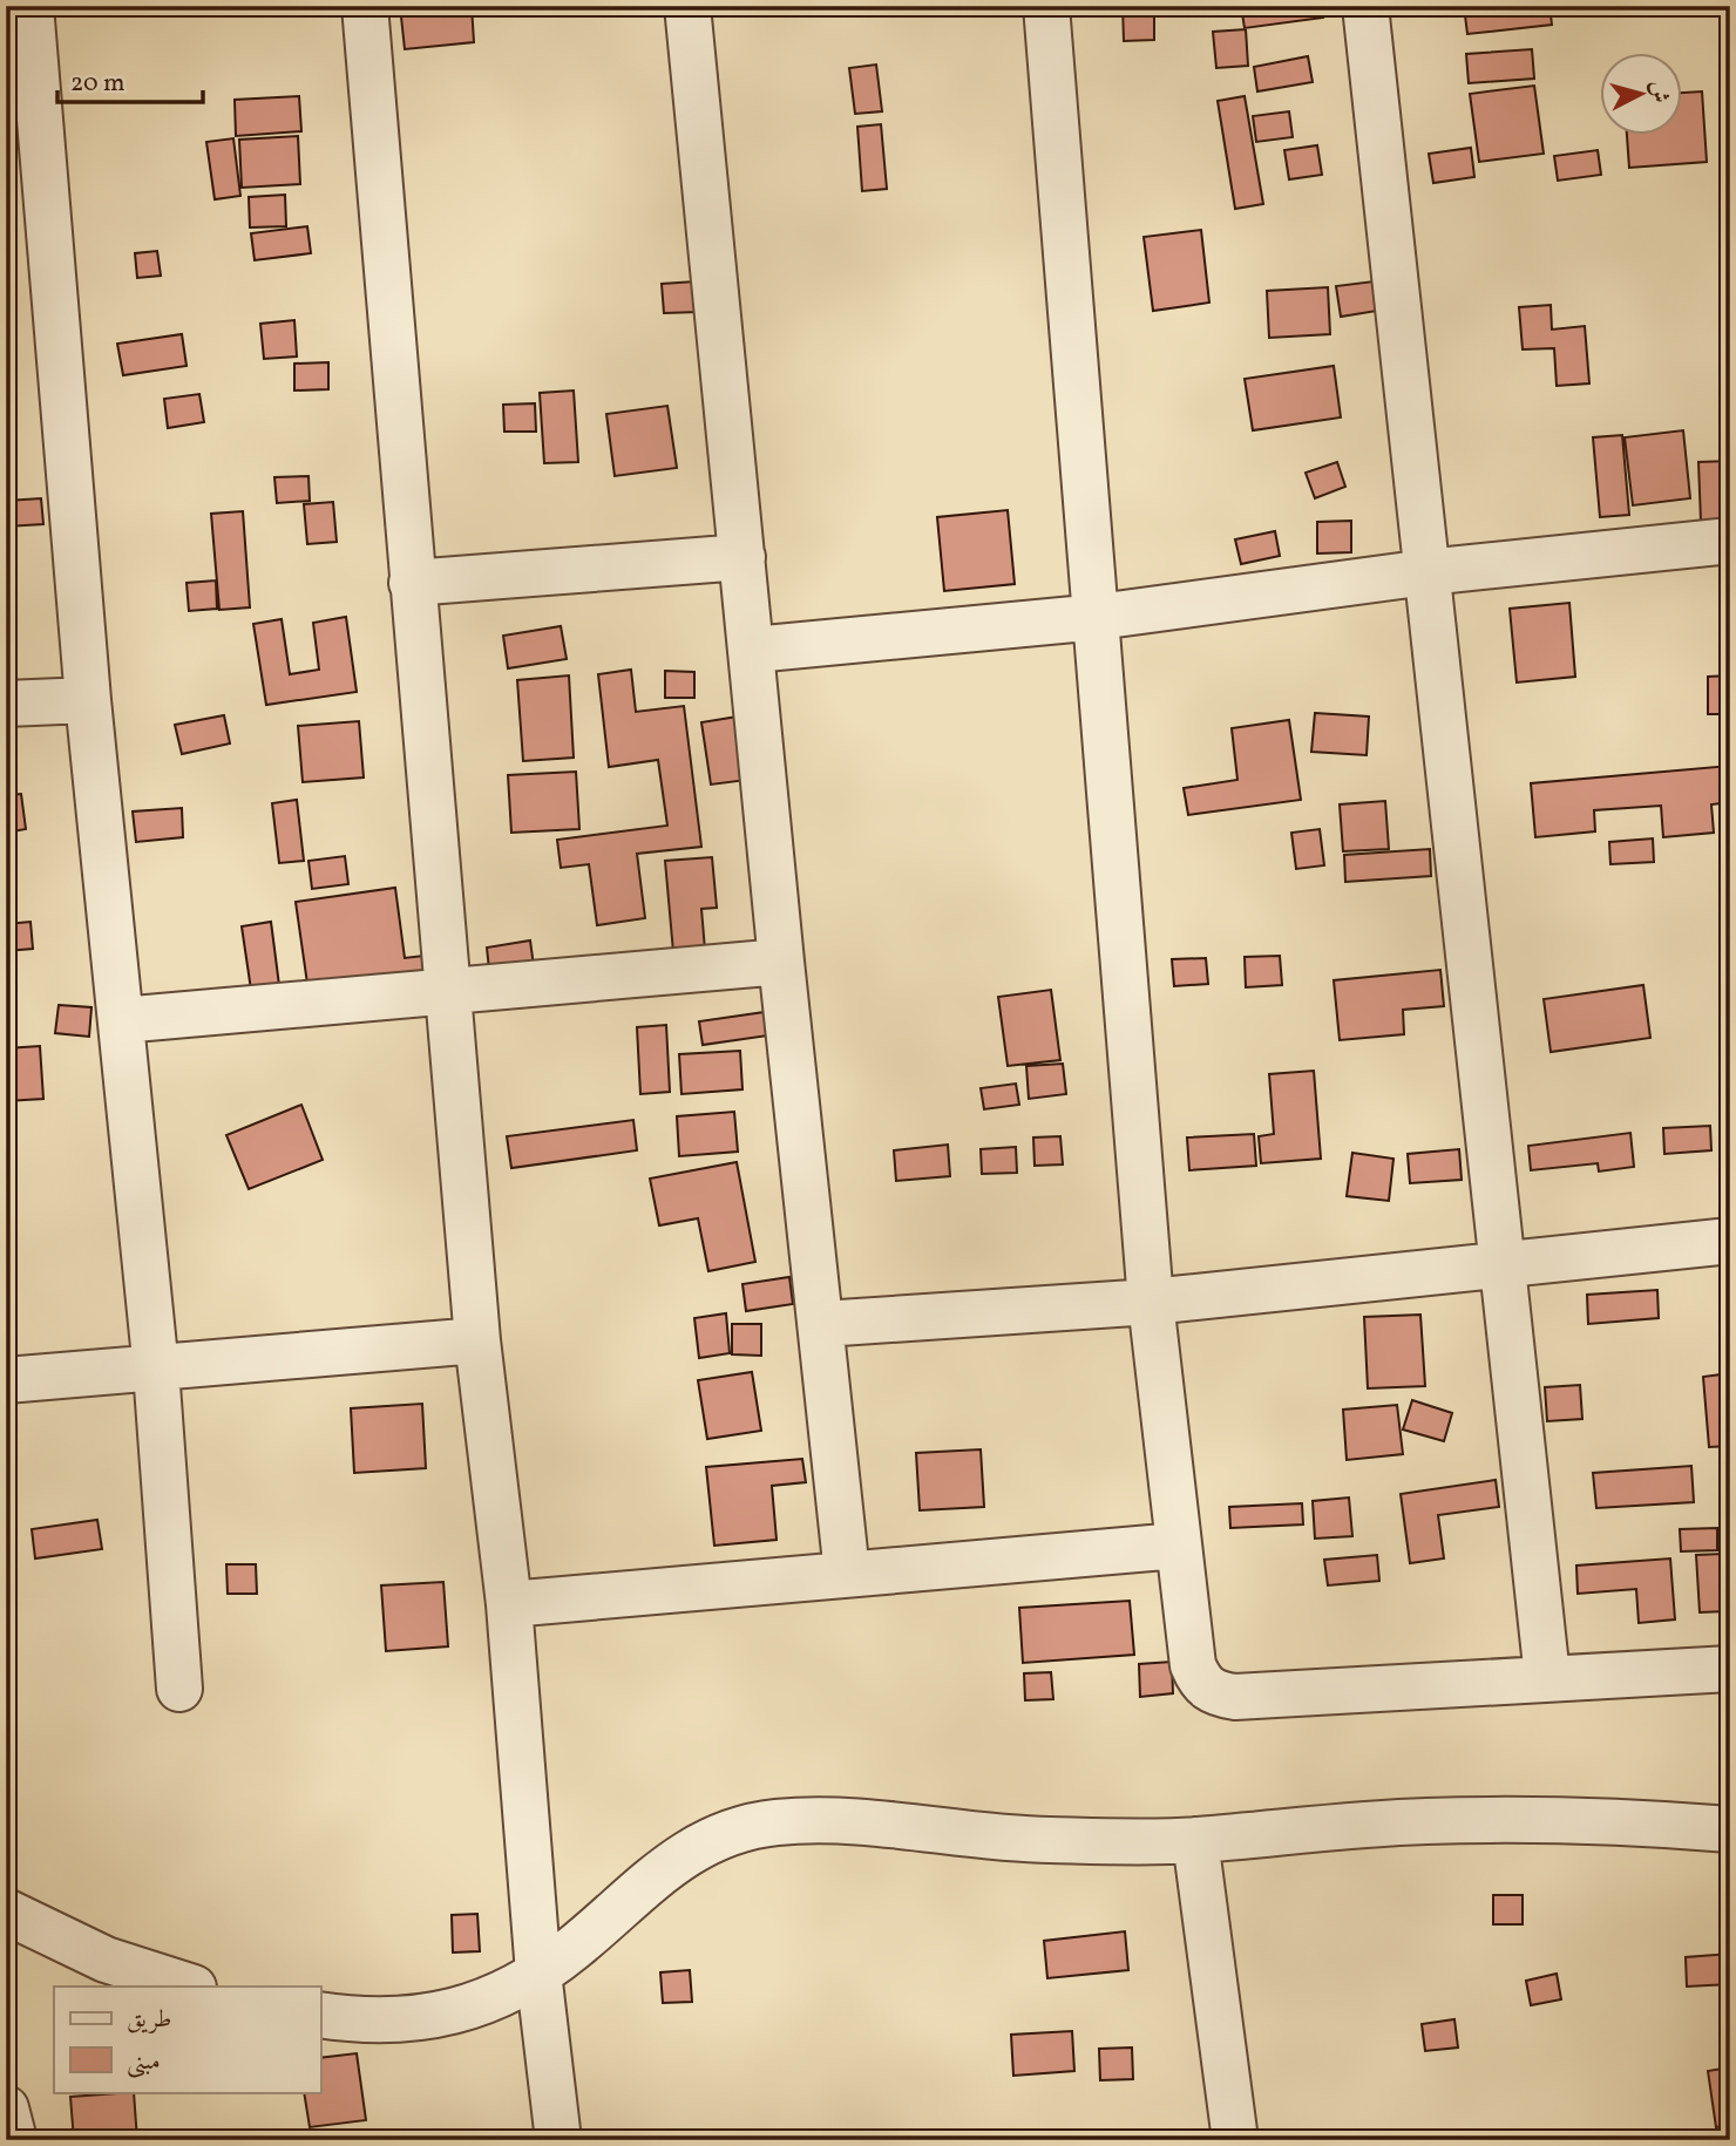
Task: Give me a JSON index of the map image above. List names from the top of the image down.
{
  "legend": ["طريق", "مبنى"],
  "scale_bar": "20 m",
  "north": "right"
}
